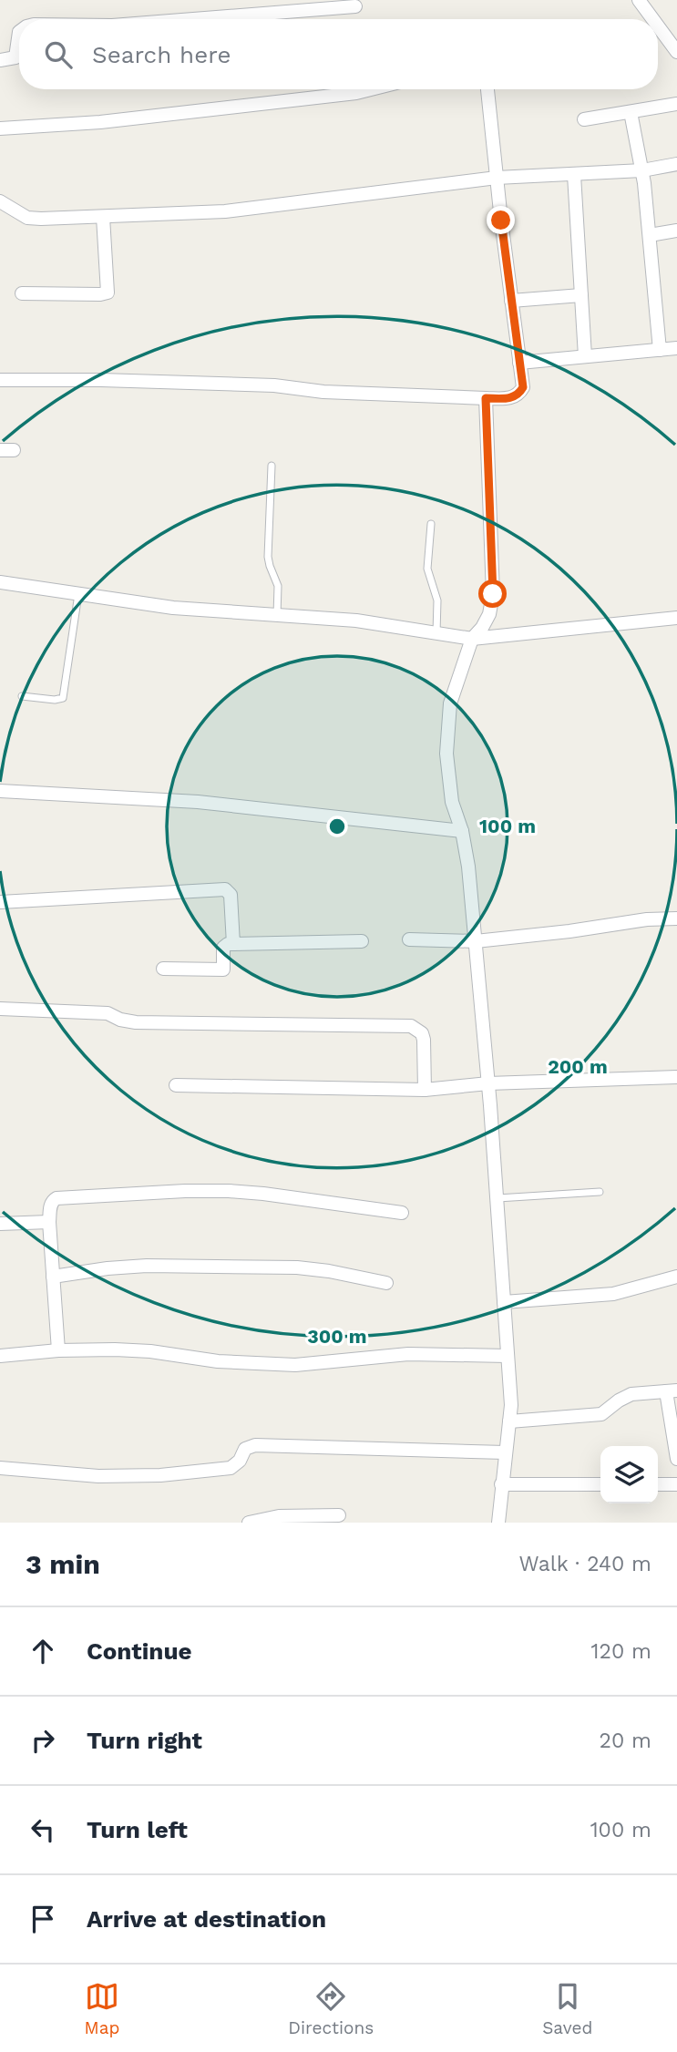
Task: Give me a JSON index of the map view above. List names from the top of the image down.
{
  "page": {
    "search": "Search here",
    "heading": ["3 min", "Walk · 240 m"],
    "list": [
      ["Continue", "120 m"],
      ["Turn right", "20 m"],
      ["Turn left", "100 m"],
      "Arrive at destination"
    ],
    "nav": ["Map", "Directions", "Saved"]
  },
  "rings": ["100 m", "200 m", "300 m"]
}
